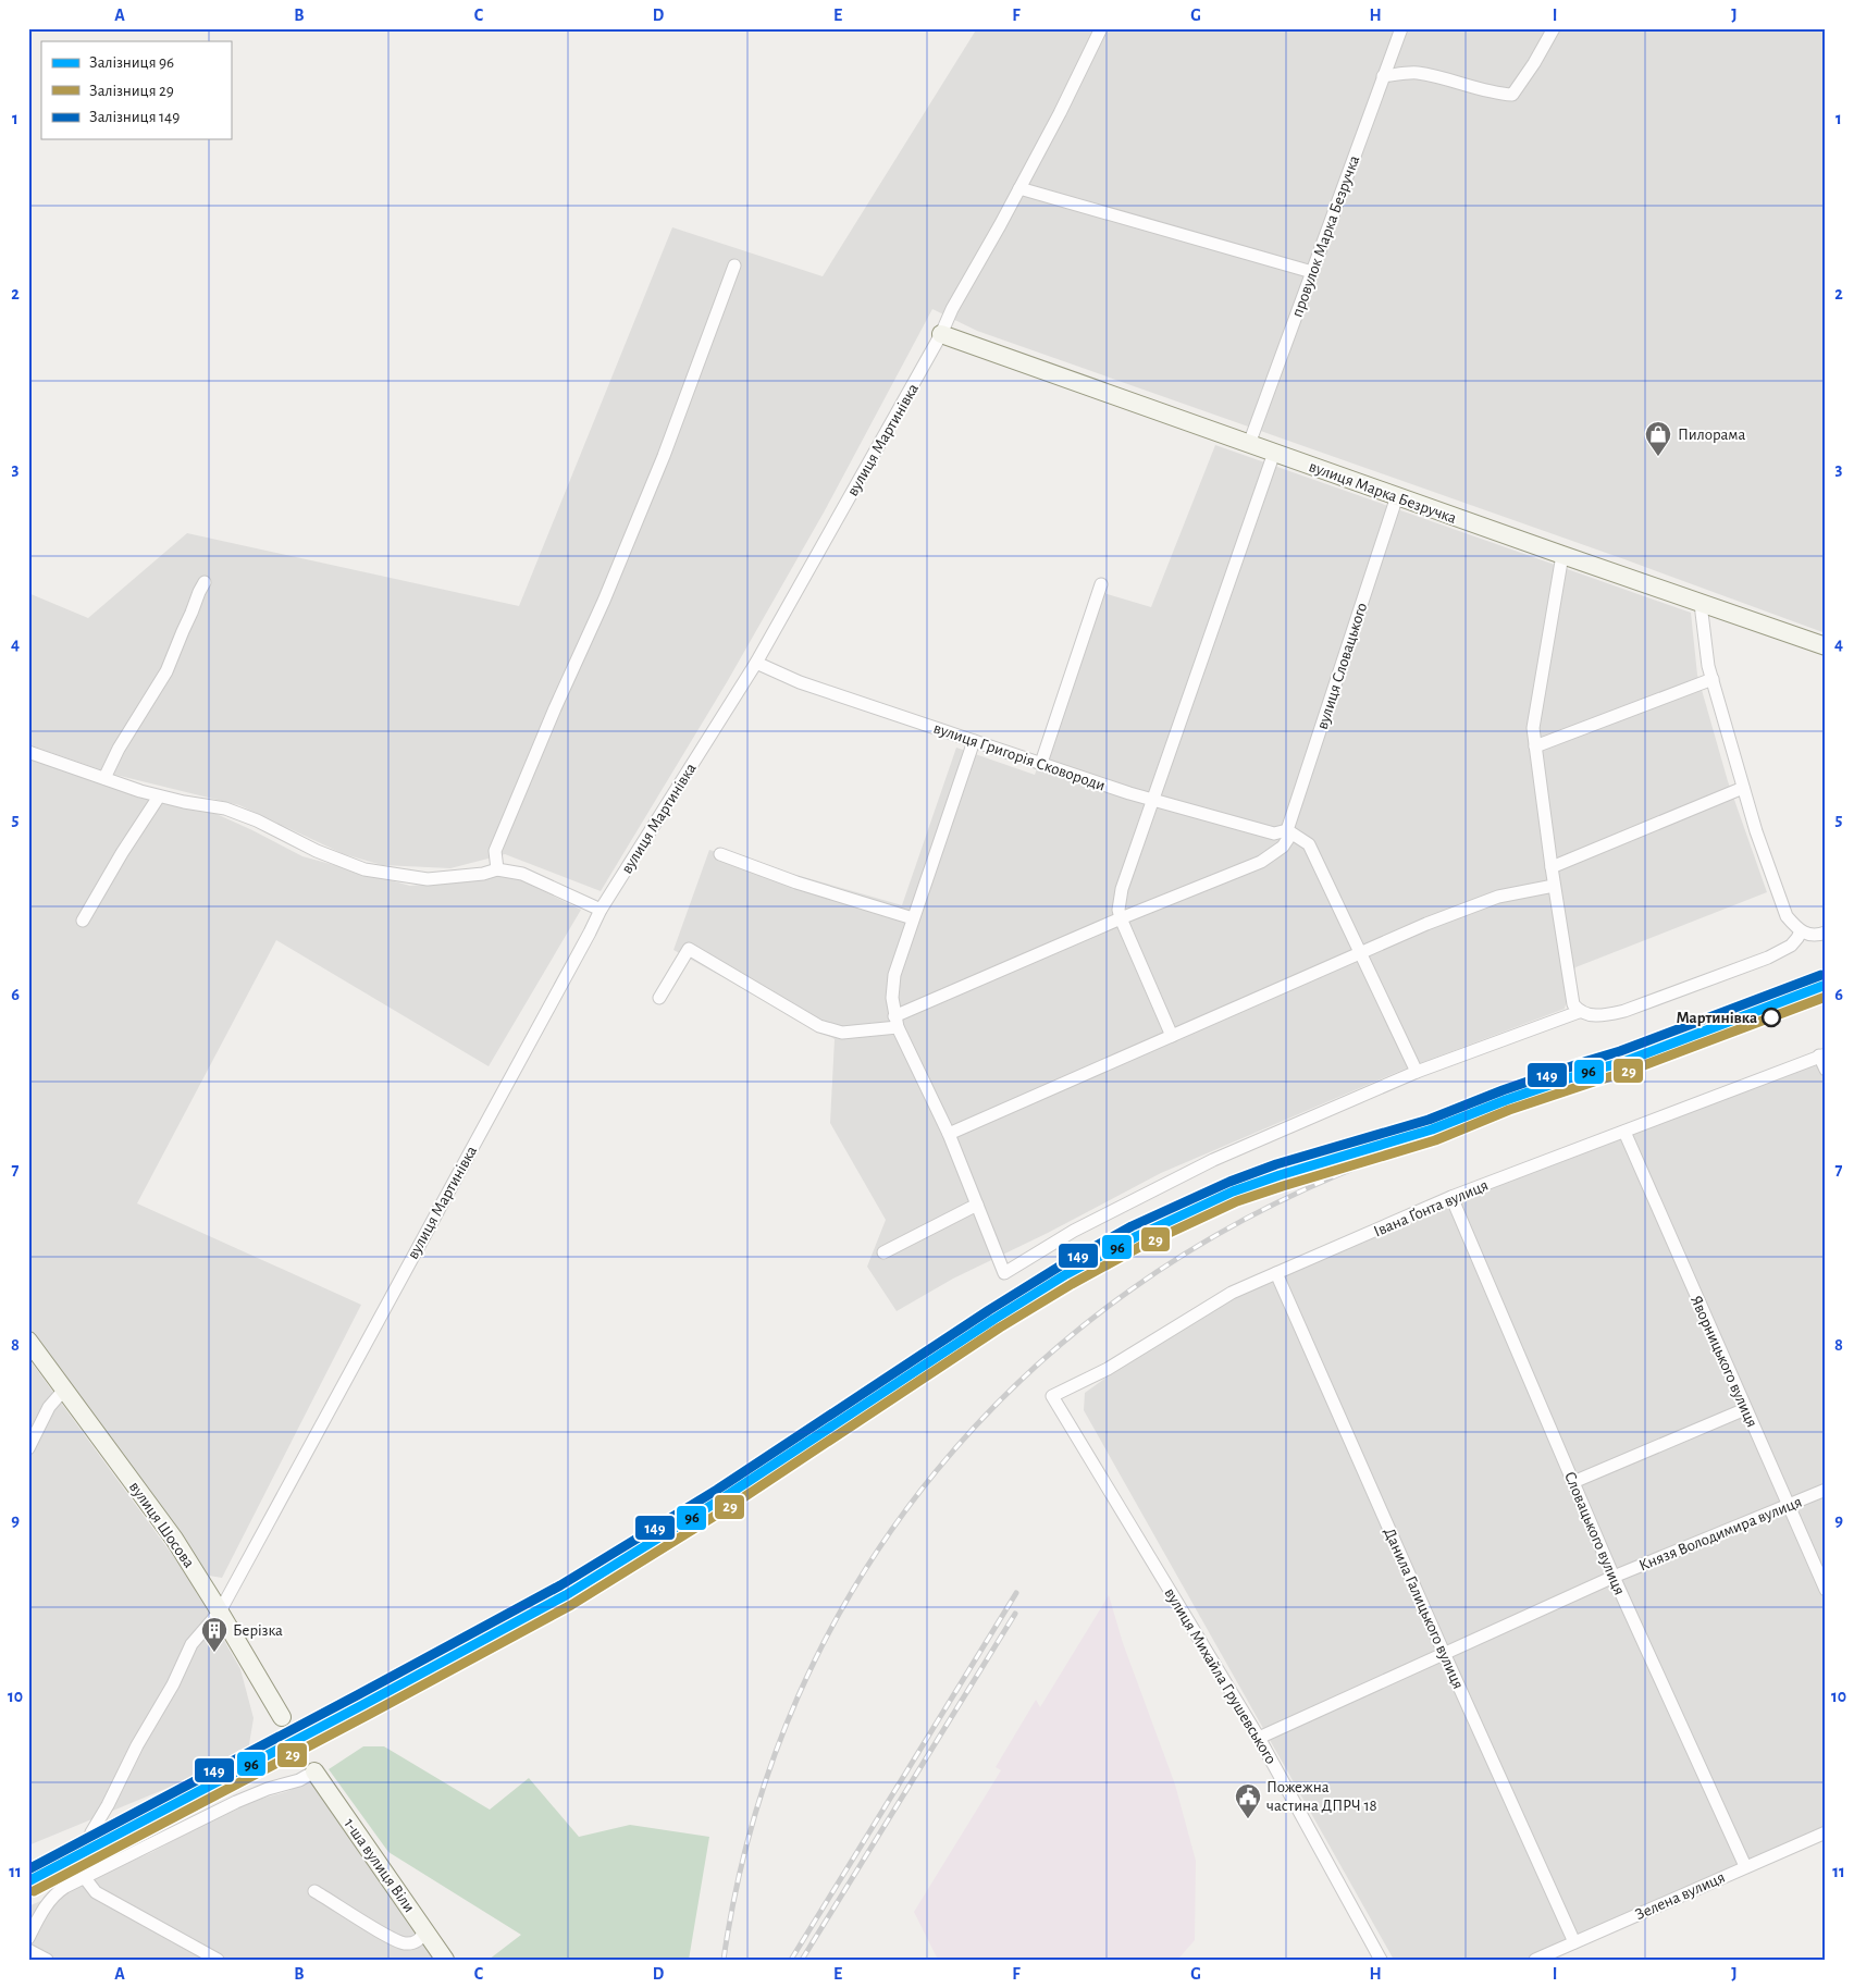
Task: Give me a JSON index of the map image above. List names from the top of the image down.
{
  "streets": {
    "street": [
      "провулок Марка Безручка",
      "вулиця Мартинівка",
      "вулиця Марка Безручка",
      "вулиця Словацького",
      "вулиця Григорія Сковороди",
      "Івана Ґонта вулиця",
      "Яворницького вулиця",
      "вулиця Шосова",
      "Словацького вулиця",
      "Князя Володимира вулиця",
      "Данила Галицького вулиця",
      "вулиця Михайла Грушевського",
      "1-ша вулиця Віли",
      "Зелена вулиця"
    ]
  },
  "crossings": [
    ["провулок Марка Безручка", "вулиця Марка Безручка"],
    ["вулиця Мартинівка", "вулиця Марка Безручка"],
    ["вулиця Мартинівка", "вулиця Григорія Сковороди"],
    ["вулиця Мартинівка", "вулиця Шосова"],
    ["вулиця Марка Безручка", "вулиця Словацького"],
    ["вулиця Словацького", "вулиця Григорія Сковороди"],
    ["Івана Ґонта вулиця", "Яворницького вулиця"],
    ["Івана Ґонта вулиця", "Словацького вулиця"],
    ["Івана Ґонта вулиця", "Данила Галицького вулиця"],
    ["Івана Ґонта вулиця", "вулиця Михайла Грушевського"],
    ["Яворницького вулиця", "Князя Володимира вулиця"],
    ["Словацького вулиця", "Князя Володимира вулиця"],
    ["Словацького вулиця", "Зелена вулиця"],
    ["Князя Володимира вулиця", "Данила Галицького вулиця"],
    ["Князя Володимира вулиця", "вулиця Михайла Грушевського"],
    ["Данила Галицького вулиця", "Зелена вулиця"]
  ],
  "places": {
    "shop": ["Пилорама"],
    "other": ["Мартинівка"],
    "building": ["Берізка"],
    "public building": ["Пожежна частина ДПРЧ 18"]
  },
  "lines": ["rail line 149", "rail line 96", "rail line 29"],
  "legend": ["Залізниця 96", "Залізниця 29", "Залізниця 149"],
  "grid": {
    "columns": [
      "A",
      "B",
      "C",
      "D",
      "E",
      "F",
      "G",
      "H",
      "I",
      "J"
    ],
    "rows": [
      "1",
      "2",
      "3",
      "4",
      "5",
      "6",
      "7",
      "8",
      "9",
      "10",
      "11"
    ]
  }
}
